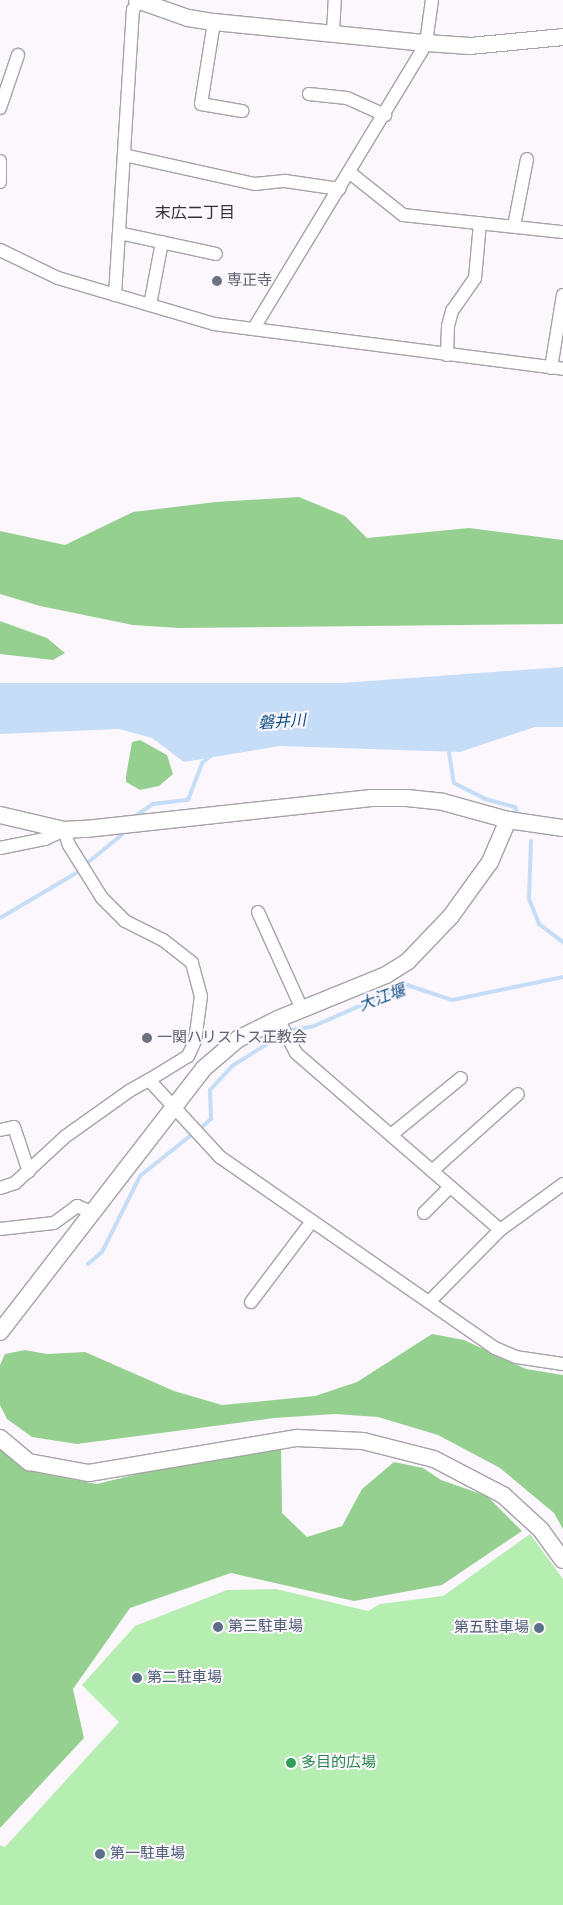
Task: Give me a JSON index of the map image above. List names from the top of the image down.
{
  "districts": ["末広二丁目"],
  "water": ["磐井川", "大江堰"],
  "places": [
    "専正寺",
    "一関ハリストス正教会",
    "第三駐車場",
    "第五駐車場",
    "第二駐車場",
    "多目的広場",
    "第一駐車場"
  ]
}
